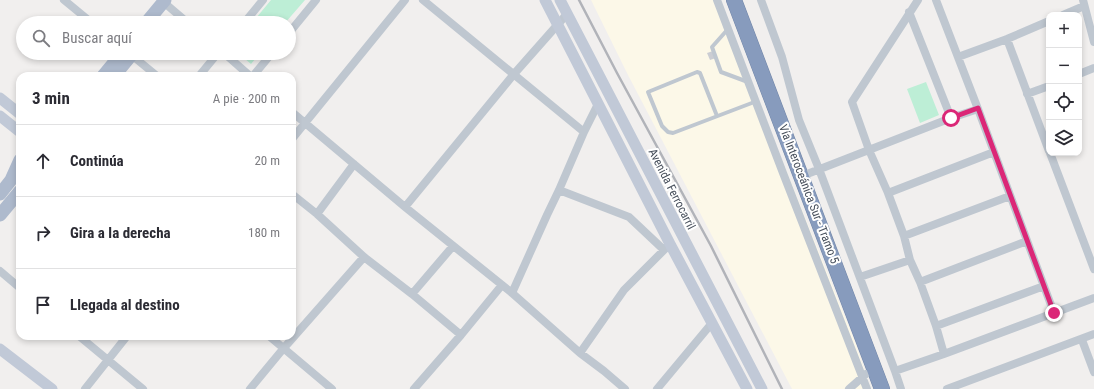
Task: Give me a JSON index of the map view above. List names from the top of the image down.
{
  "streets": {
    "highway": ["Vía Interoceánica Sur - Tramo 5"],
    "main road": ["Avenida Ferrocarril"]
  },
  "page": {
    "map_buttons": ["+", "−"],
    "search": "Buscar aquí",
    "heading": ["3 min", "A pie · 200 m"],
    "list": [
      ["Continúa", "20 m"],
      ["Gira a la derecha", "180 m"],
      "Llegada al destino"
    ]
  }
}
